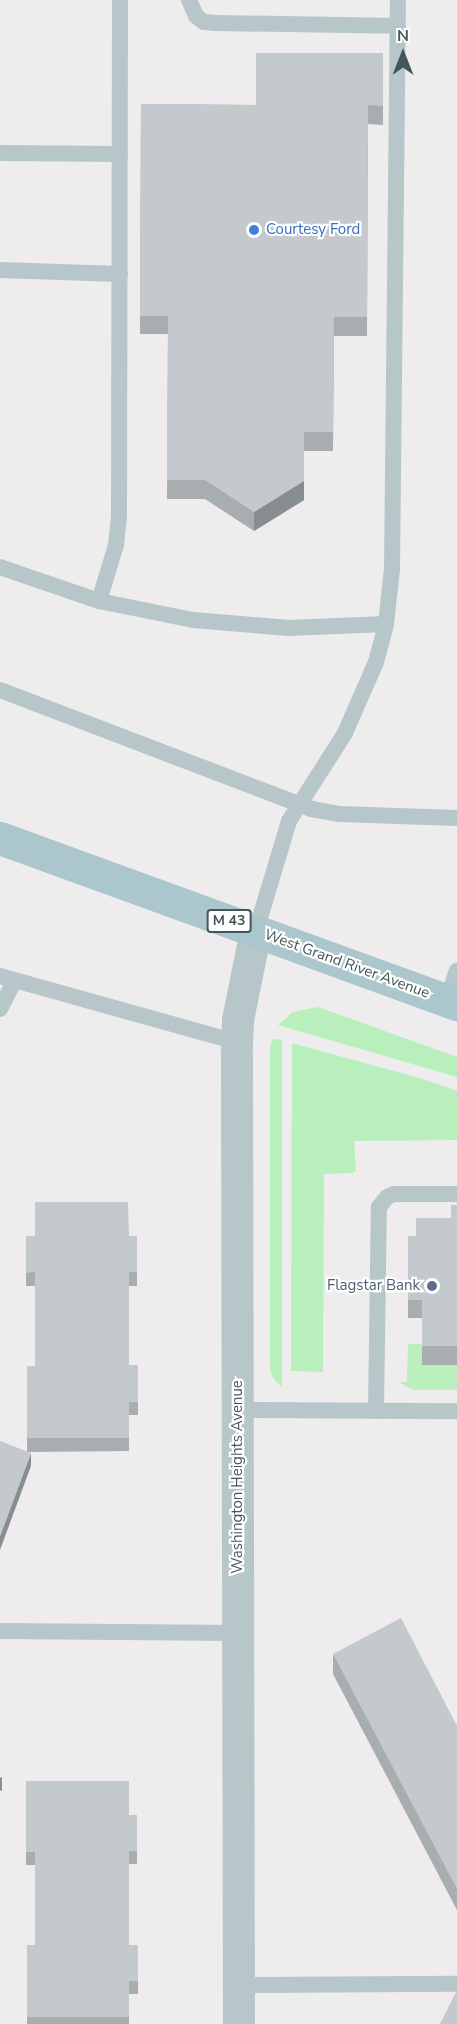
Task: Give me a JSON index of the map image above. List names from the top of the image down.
{
  "streets": {
    "main road": ["M 43", "West Grand River Avenue"],
    "street": ["Washington Heights Avenue"]
  },
  "crossings": [
    ["West Grand River Avenue", "Washington Heights Avenue"]
  ],
  "places": ["Courtesy Ford", "Flagstar Bank"],
  "north": "top"
}
